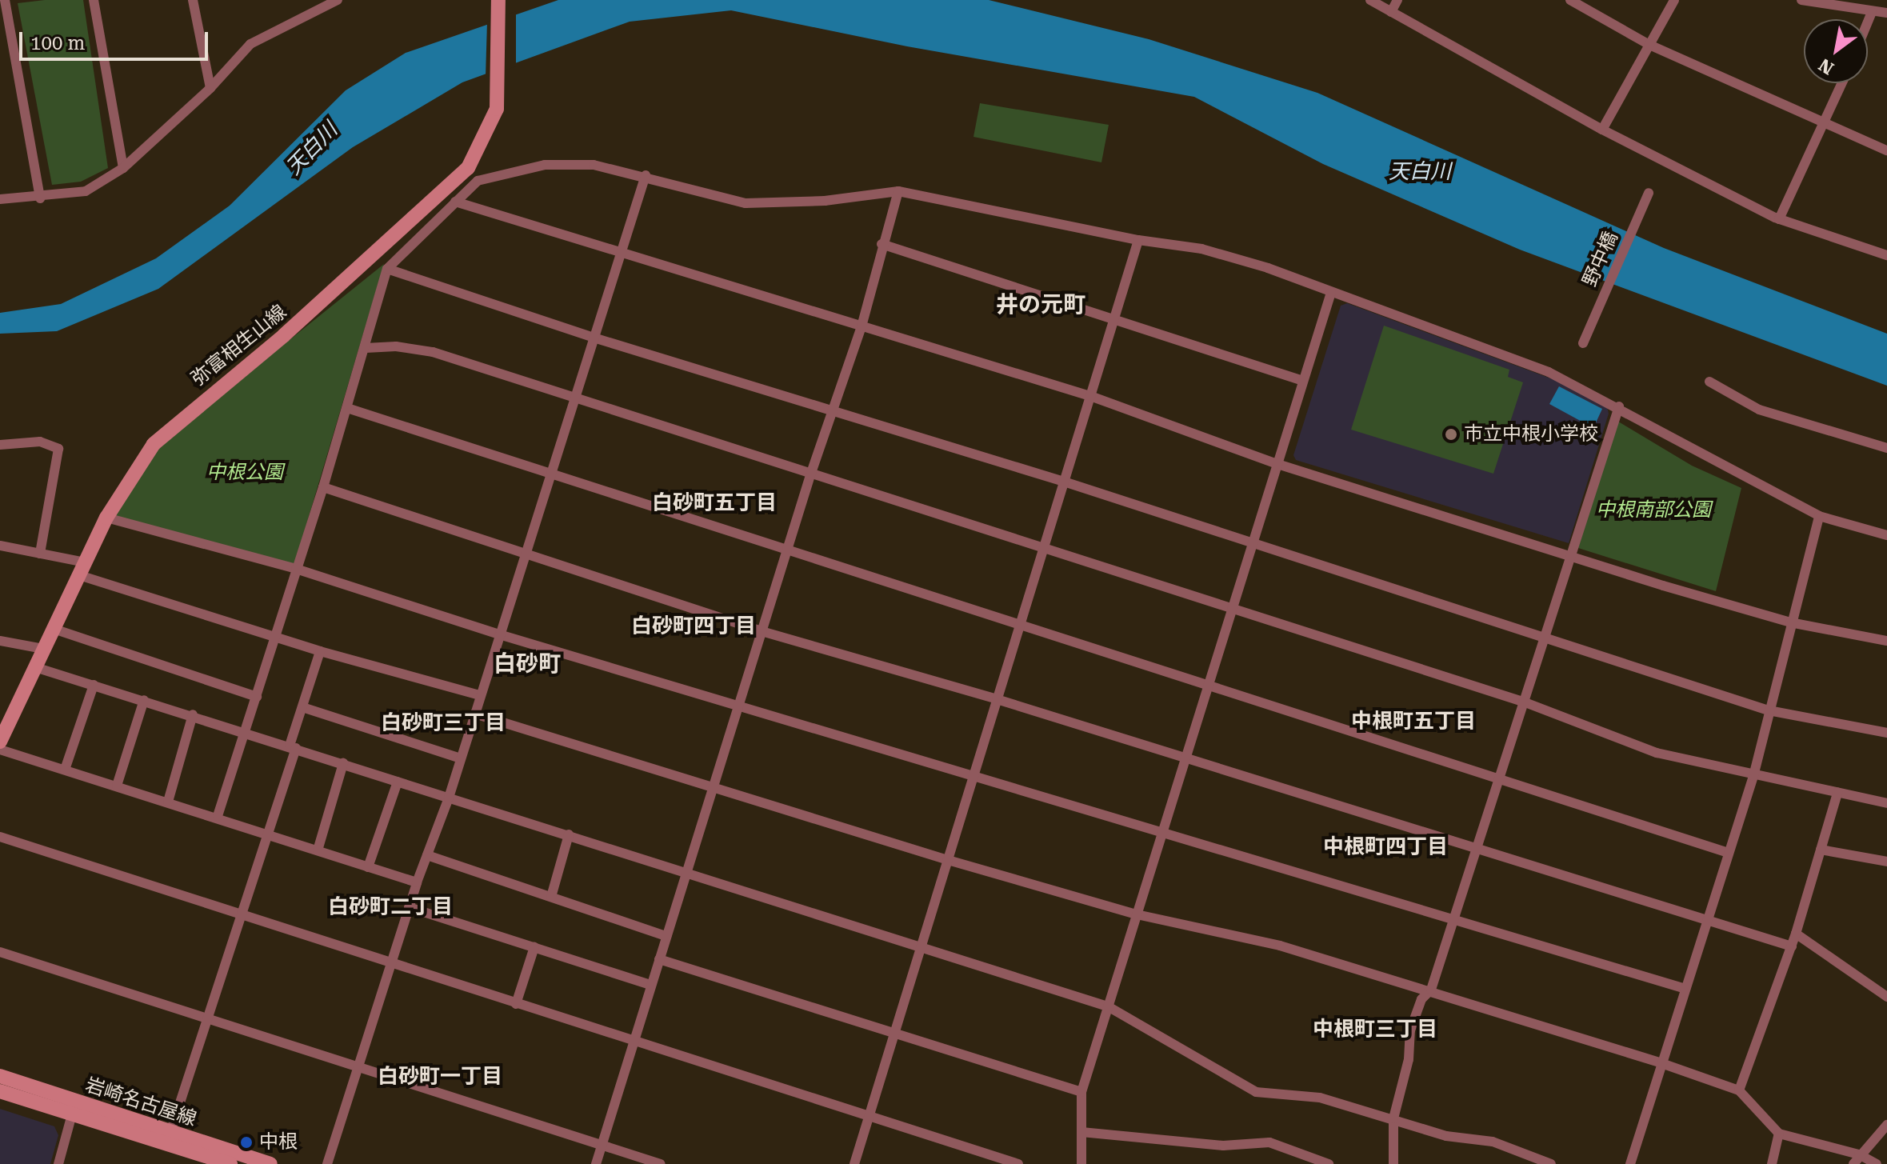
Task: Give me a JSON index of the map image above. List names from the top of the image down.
{
  "streets": {
    "street": ["野中橋", "弥富相生山線", "岩崎名古屋線"]
  },
  "districts": [
    "井の元町",
    "白砂町五丁目",
    "白砂町四丁目",
    "白砂町",
    "中根町五丁目",
    "白砂町三丁目",
    "中根町四丁目",
    "白砂町二丁目",
    "中根町三丁目",
    "白砂町一丁目"
  ],
  "water": ["天白川"],
  "parks": ["中根公園", "中根南部公園"],
  "places": ["市立中根小学校", "中根"],
  "scale_bar": "100 m",
  "north": "bottom left"
}
